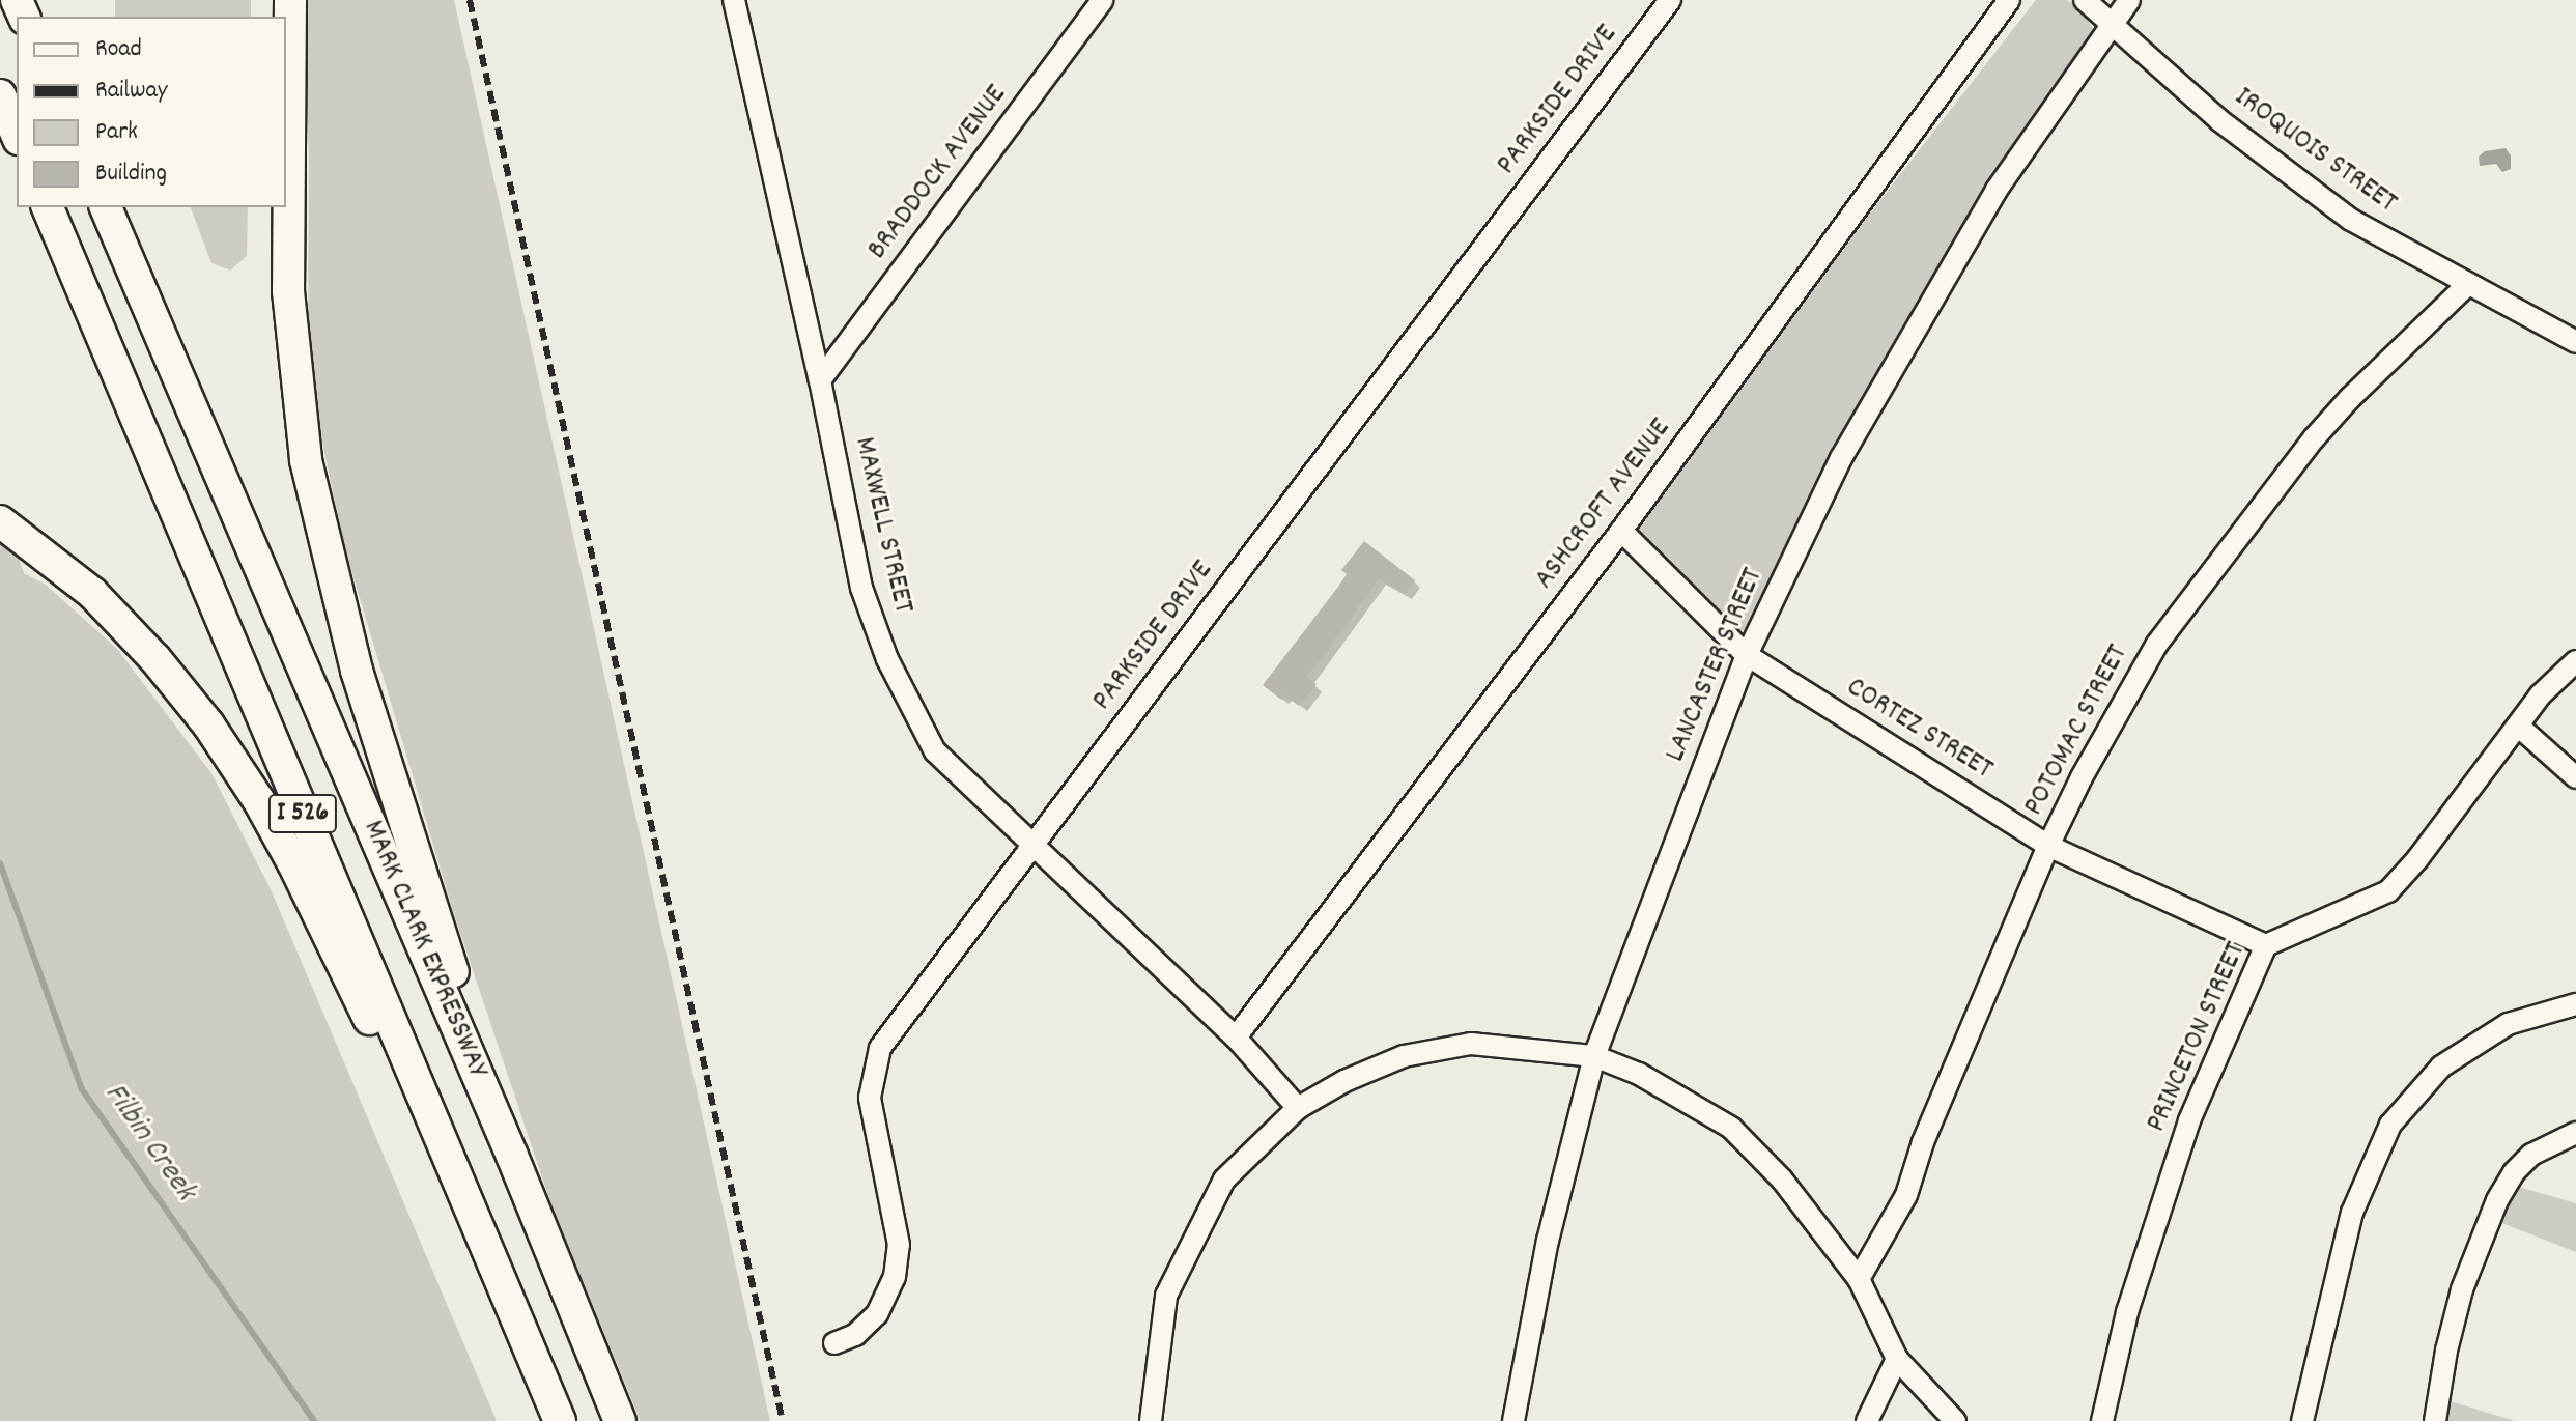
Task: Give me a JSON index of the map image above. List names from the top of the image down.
{
  "streets": {
    "highway": ["I 526", "MARK CLARK EXPRESSWAY"],
    "street": [
      "PARKSIDE DRIVE",
      "IROQUOIS STREET",
      "BRADDOCK AVENUE",
      "ASHCROFT AVENUE",
      "MAXWELL STREET",
      "LANCASTER STREET",
      "CORTEZ STREET",
      "POTOMAC STREET",
      "PRINCETON STREET"
    ]
  },
  "crossings": [
    ["PARKSIDE DRIVE", "MAXWELL STREET"],
    ["IROQUOIS STREET", "LANCASTER STREET"],
    ["IROQUOIS STREET", "POTOMAC STREET"],
    ["BRADDOCK AVENUE", "MAXWELL STREET"],
    ["ASHCROFT AVENUE", "MAXWELL STREET"],
    ["ASHCROFT AVENUE", "CORTEZ STREET"],
    ["LANCASTER STREET", "CORTEZ STREET"],
    ["CORTEZ STREET", "POTOMAC STREET"],
    ["CORTEZ STREET", "PRINCETON STREET"]
  ],
  "water": ["Filbin Creek"],
  "legend": [
    "Road",
    "Railway",
    "Park",
    "Building"
  ]
}
